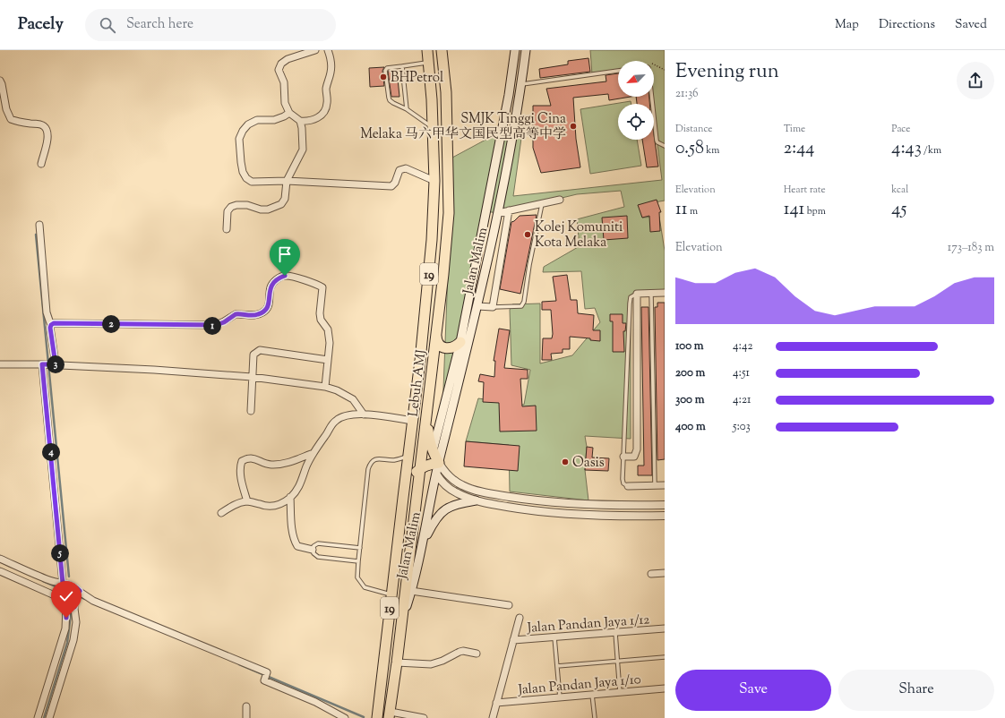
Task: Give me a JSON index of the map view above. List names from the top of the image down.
{
  "streets": {
    "highway": ["19", "Lebuh AMJ"],
    "main road": ["Jalan Malim"],
    "street": ["Jalan Pandan Jaya 1/12", "Jalan Pandan Jaya 1/10"]
  },
  "crossings": [
    ["Jalan Malim", "Lebuh AMJ"]
  ],
  "places": [
    "BHPetrol",
    "SMJK Tinggi Cina Melaka 马六甲华文国民型高等中学",
    "Kolej Komuniti Kota Melaka",
    "Oasis"
  ],
  "north": "bottom left",
  "page": {
    "header": "Pacely",
    "search": "Search here",
    "nav": ["Map", "Directions", "Saved"],
    "heading": ["Evening run", "21:36"],
    "stats": [
      ["Distance", "0.58 km"],
      ["Time", "2:44"],
      ["Pace", "4:43 /km"],
      ["Elevation", "11 m"],
      ["Heart rate", "141 bpm"],
      ["kcal", "45"]
    ],
    "chart": ["Elevation", "173–183 m"],
    "pins": [
      "2",
      "1",
      "3",
      "4",
      "5"
    ],
    "list": [
      {
        "name": "100 m",
        "note": "4:42"
      },
      {
        "name": "200 m",
        "note": "4:51"
      },
      {
        "name": "300 m",
        "note": "4:21"
      },
      {
        "name": "400 m",
        "note": "5:03"
      }
    ],
    "buttons": ["Save", "Share"]
  }
}
